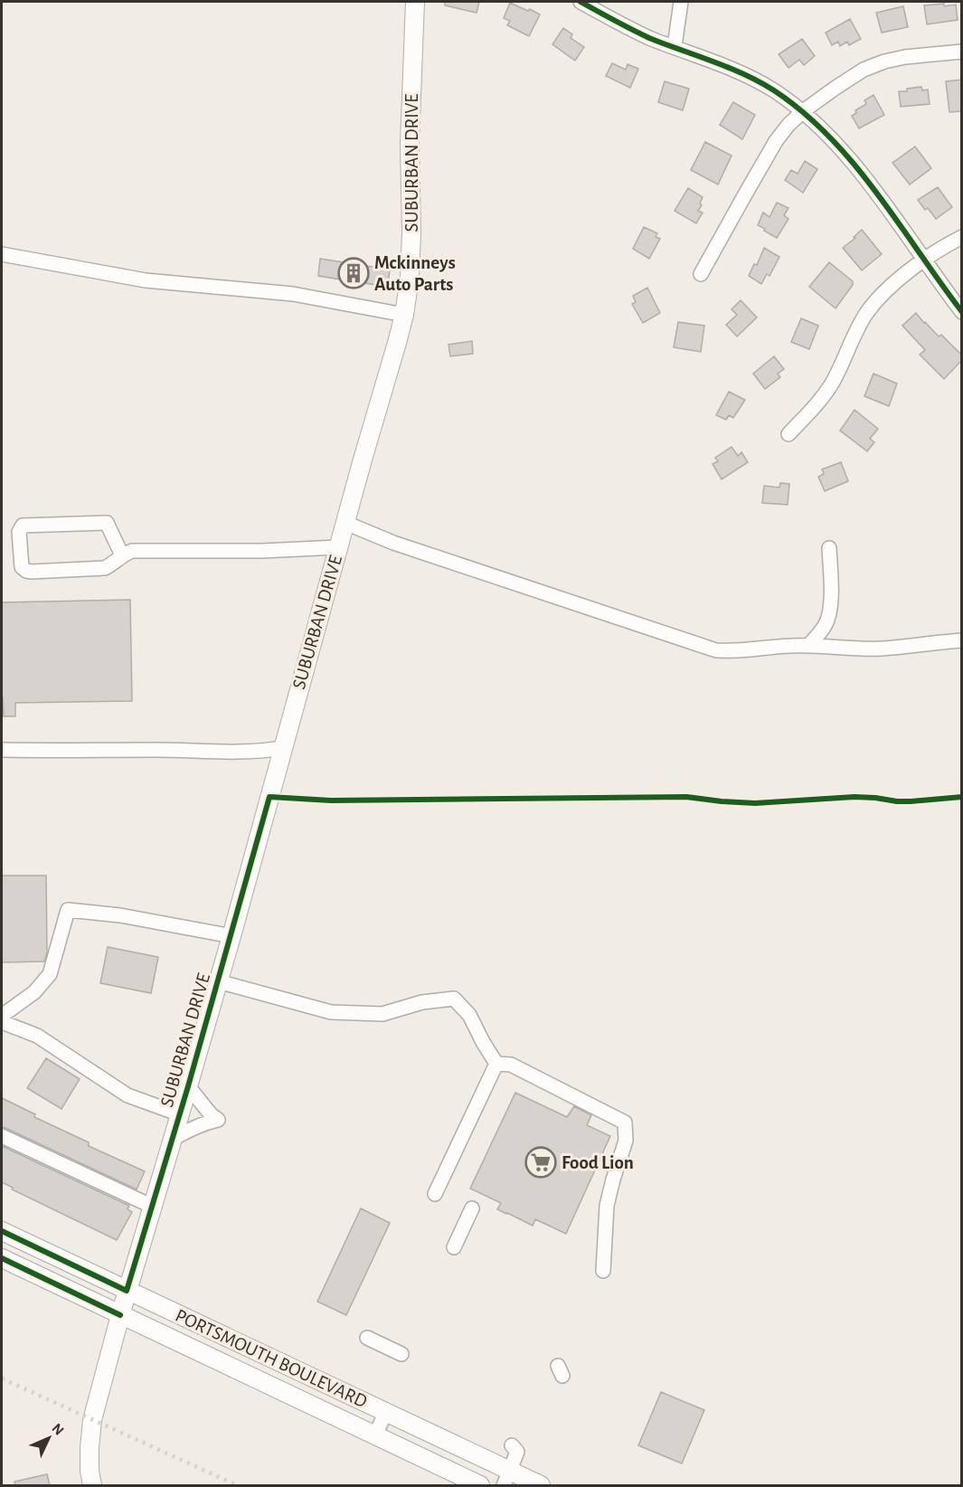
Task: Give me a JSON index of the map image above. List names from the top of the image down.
{
  "streets": {
    "main road": ["SUBURBAN DRIVE", "PORTSMOUTH BOULEVARD"]
  },
  "crossings": [
    ["SUBURBAN DRIVE", "PORTSMOUTH BOULEVARD"]
  ],
  "places": {
    "building": ["Mckinneys Auto Parts"],
    "supermarket": ["Food Lion"]
  },
  "north": "top right"
}
